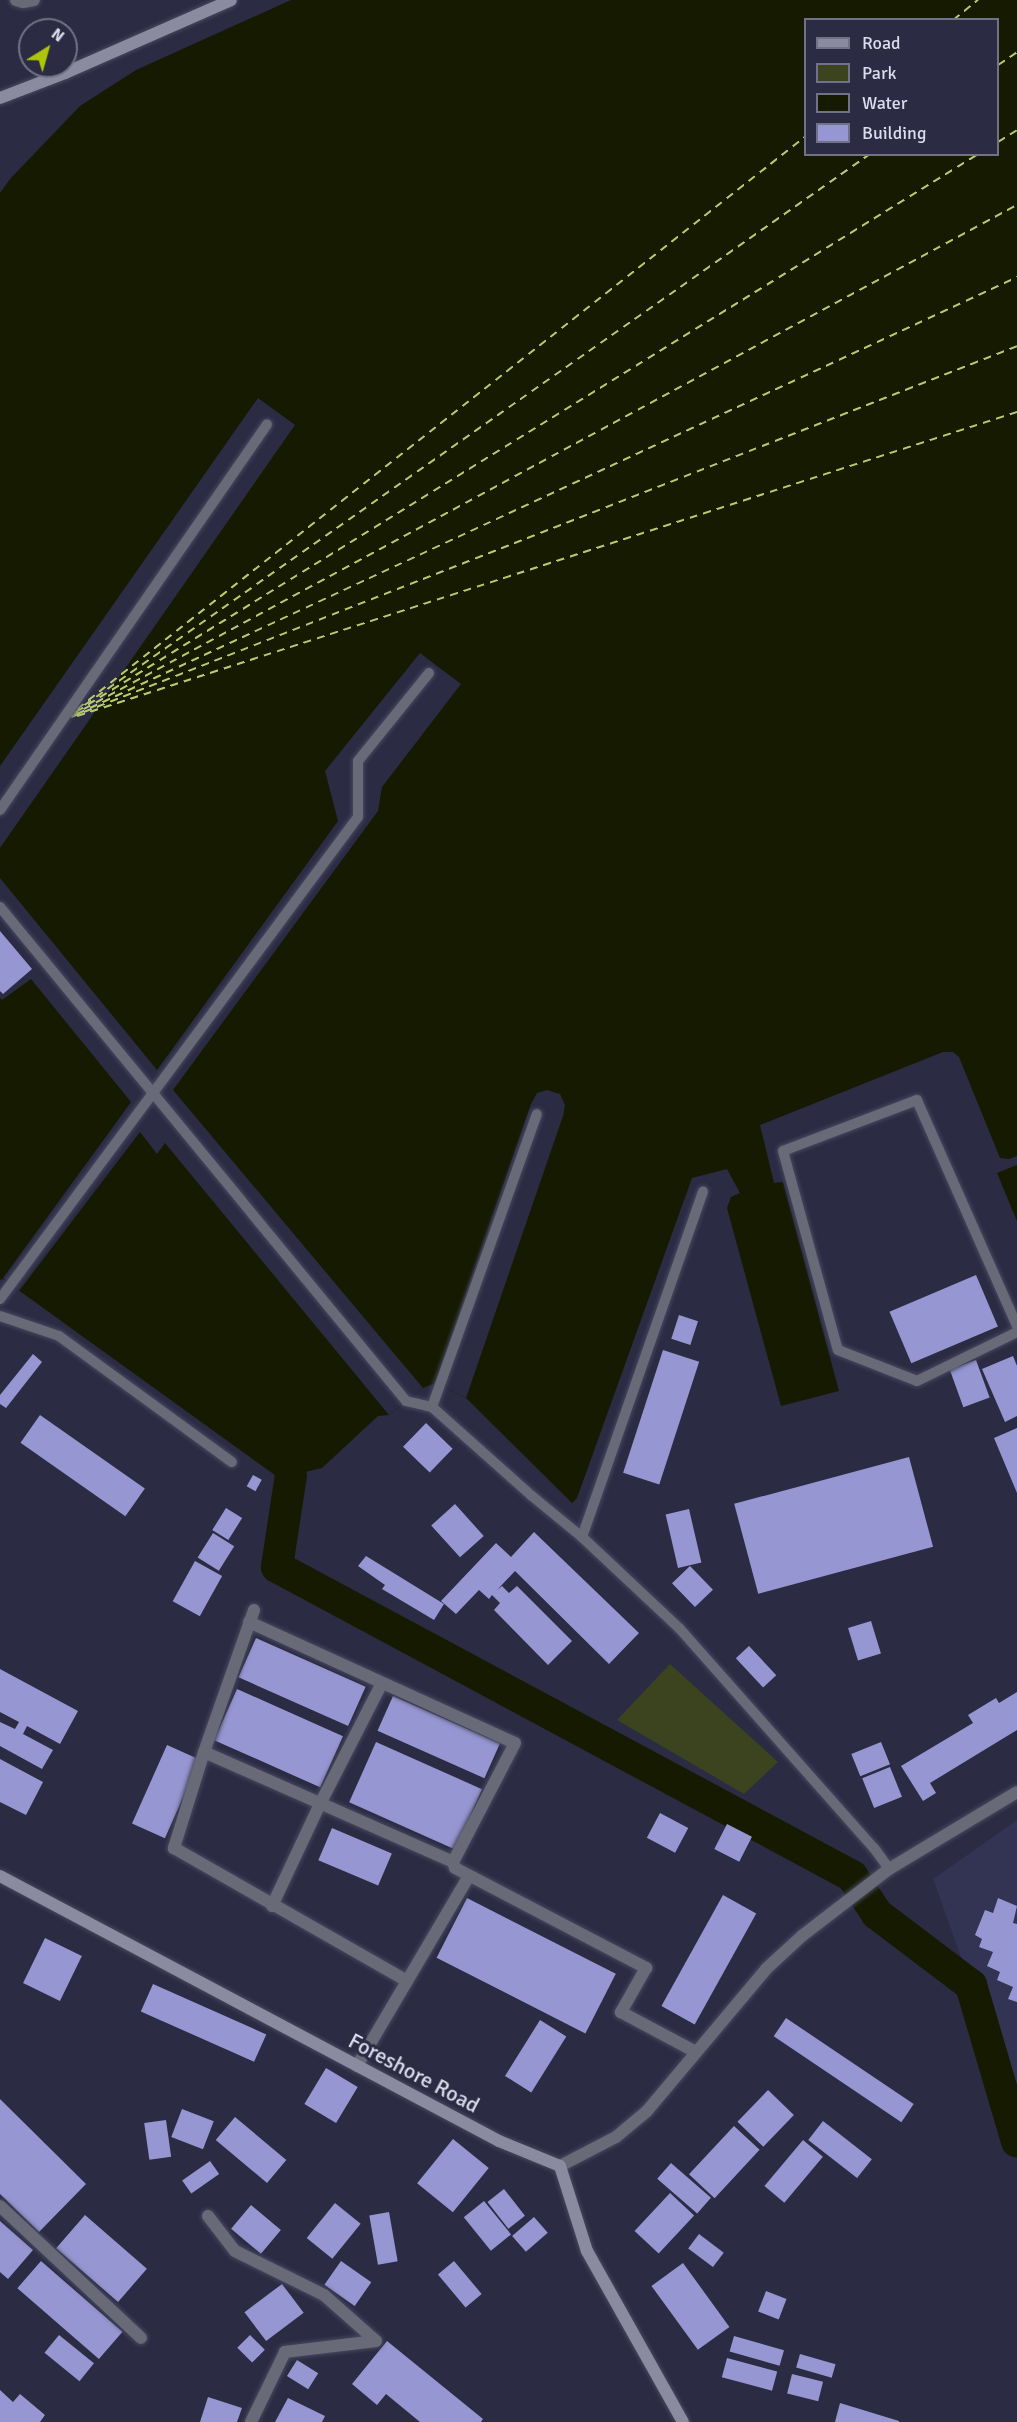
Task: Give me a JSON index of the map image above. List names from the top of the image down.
{
  "streets": {
    "main road": ["Foreshore Road"]
  },
  "legend": [
    "Road",
    "Park",
    "Water",
    "Building"
  ],
  "north": "top right"
}
